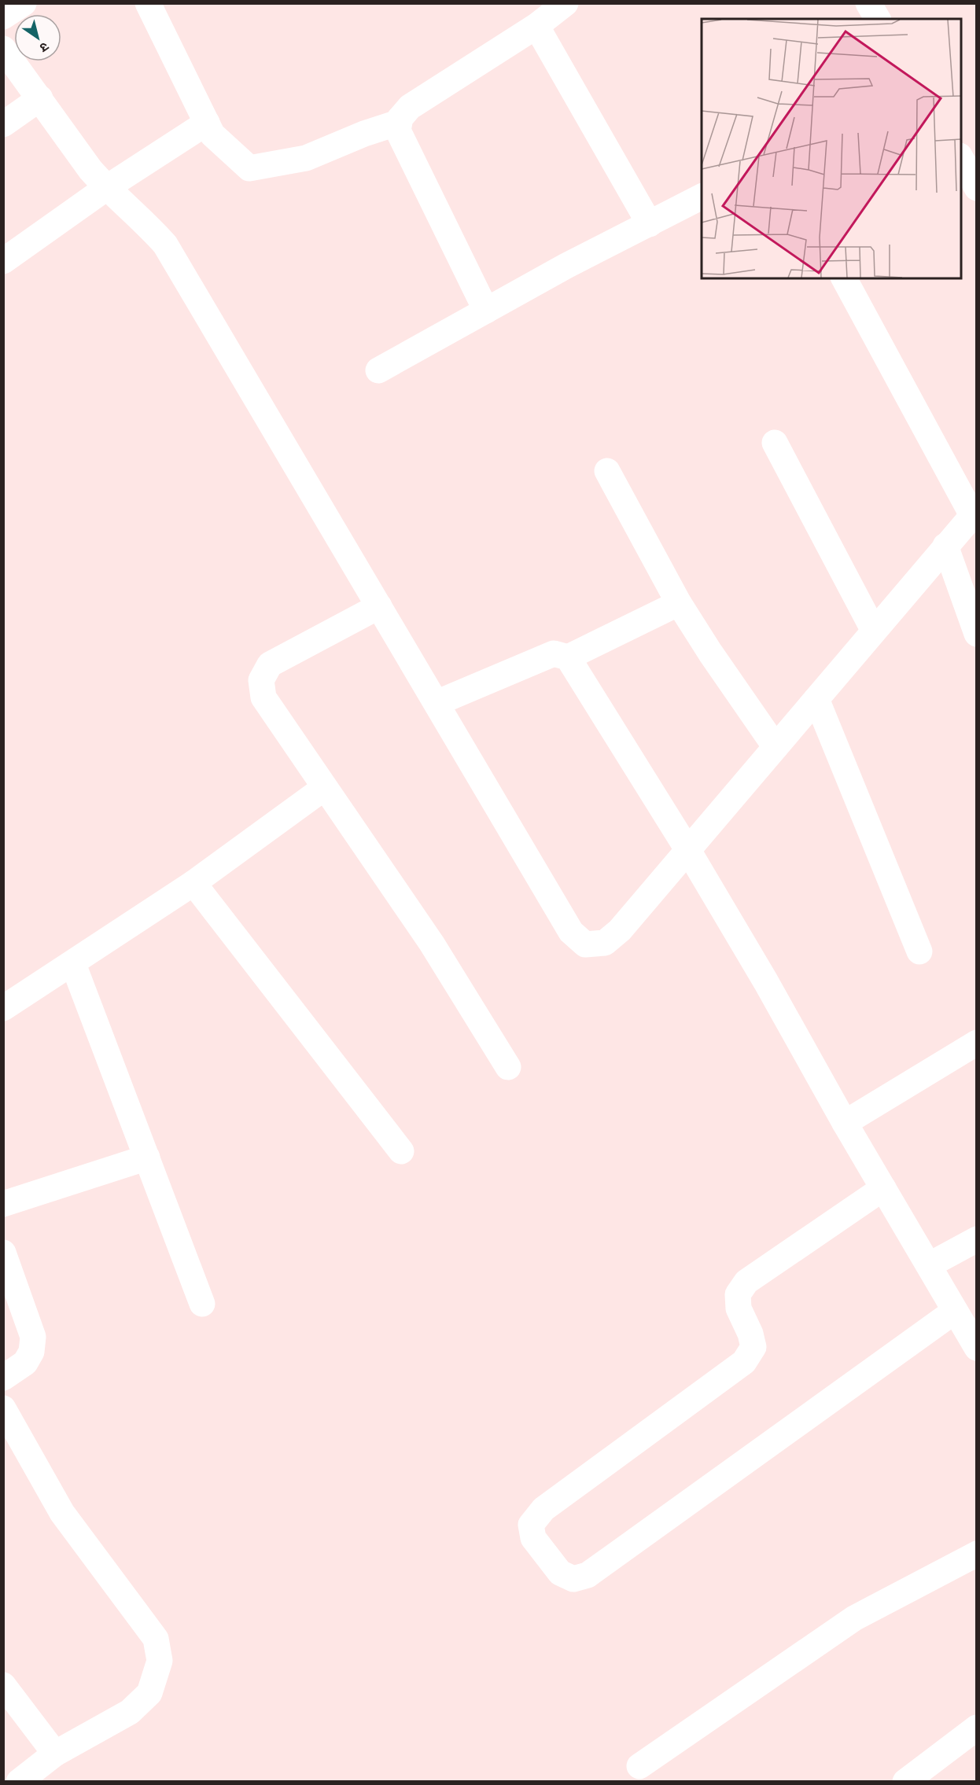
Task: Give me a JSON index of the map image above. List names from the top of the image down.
{
  "north": "bottom right"
}
